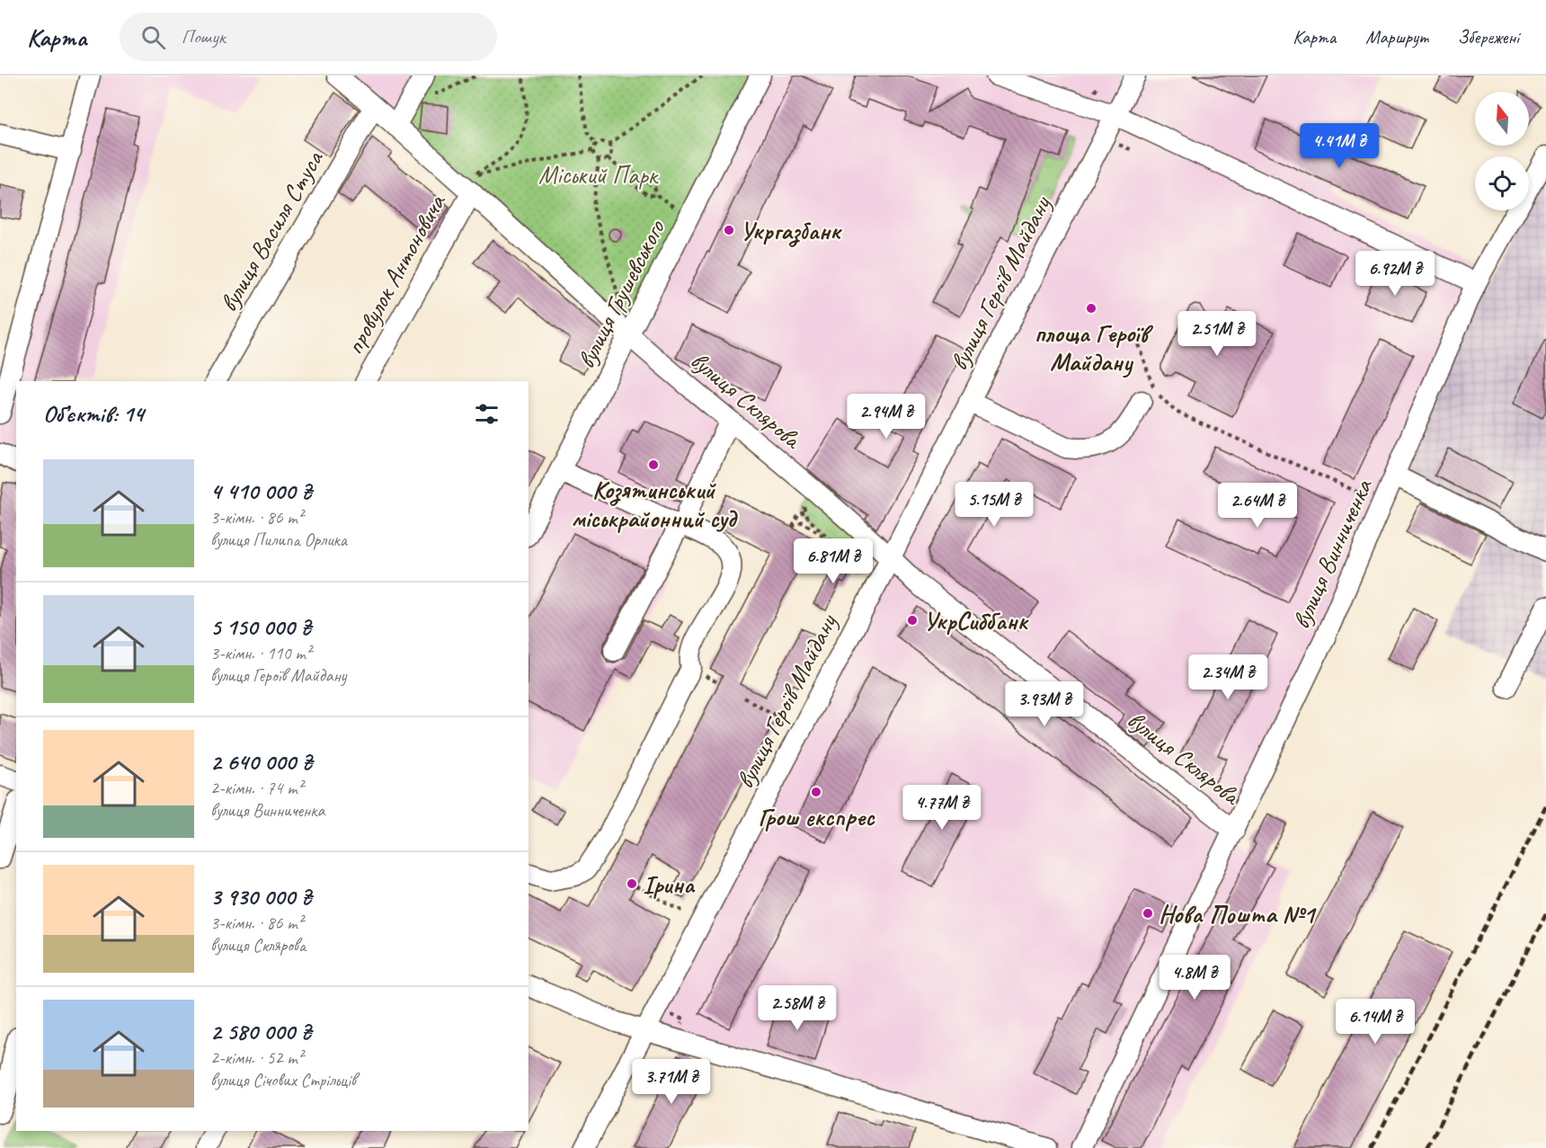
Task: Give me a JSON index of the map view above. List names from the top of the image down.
{
  "streets": {
    "street": [
      "вулиця Василя Стуса",
      "провулок Антоновича",
      "вулиця Героїв Майдану",
      "вулиця Грушевського",
      "вулиця Склярова",
      "вулиця Винниченка"
    ]
  },
  "crossings": [
    ["вулиця Василя Стуса", "вулиця Склярова"],
    ["провулок Антоновича", "вулиця Склярова"],
    ["вулиця Героїв Майдану", "вулиця Склярова"],
    ["вулиця Грушевського", "вулиця Склярова"],
    ["вулиця Склярова", "вулиця Винниченка"]
  ],
  "parks": ["Міський Парк"],
  "places": [
    "Укргазбанк",
    "площа Героїв Майдану",
    "Козятинський міськрайонний суд",
    "УкрСиббанк",
    "Грош експрес",
    "Ірина",
    "Нова Пошта №1"
  ],
  "north": "top",
  "page": {
    "header": "Карта",
    "search": "Пошук",
    "nav": ["Карта", "Маршрут", "Збережені"],
    "price": [
      "4.41M ₴",
      "6.92M ₴",
      "2.51M ₴",
      "2.94M ₴",
      "5.15M ₴",
      "2.64M ₴",
      "6.81M ₴",
      "2.34M ₴",
      "3.93M ₴",
      "4.77M ₴",
      "4.8M ₴",
      "2.58M ₴",
      "6.14M ₴",
      "3.71M ₴"
    ],
    "heading": "Об’єктів: 14",
    "list": [
      {
        "name": "4 410 000 ₴",
        "note": "3-кімн. · 86 m² · вулиця Пилипа Орлика"
      },
      {
        "name": "5 150 000 ₴",
        "note": "3-кімн. · 110 m² · вулиця Героїв Майдану"
      },
      {
        "name": "2 640 000 ₴",
        "note": "2-кімн. · 74 m² · вулиця Винниченка"
      },
      {
        "name": "3 930 000 ₴",
        "note": "3-кімн. · 86 m² · вулиця Склярова"
      },
      {
        "name": "2 580 000 ₴",
        "note": "2-кімн. · 52 m² · вулиця Січових Стрільців"
      }
    ]
  }
}
